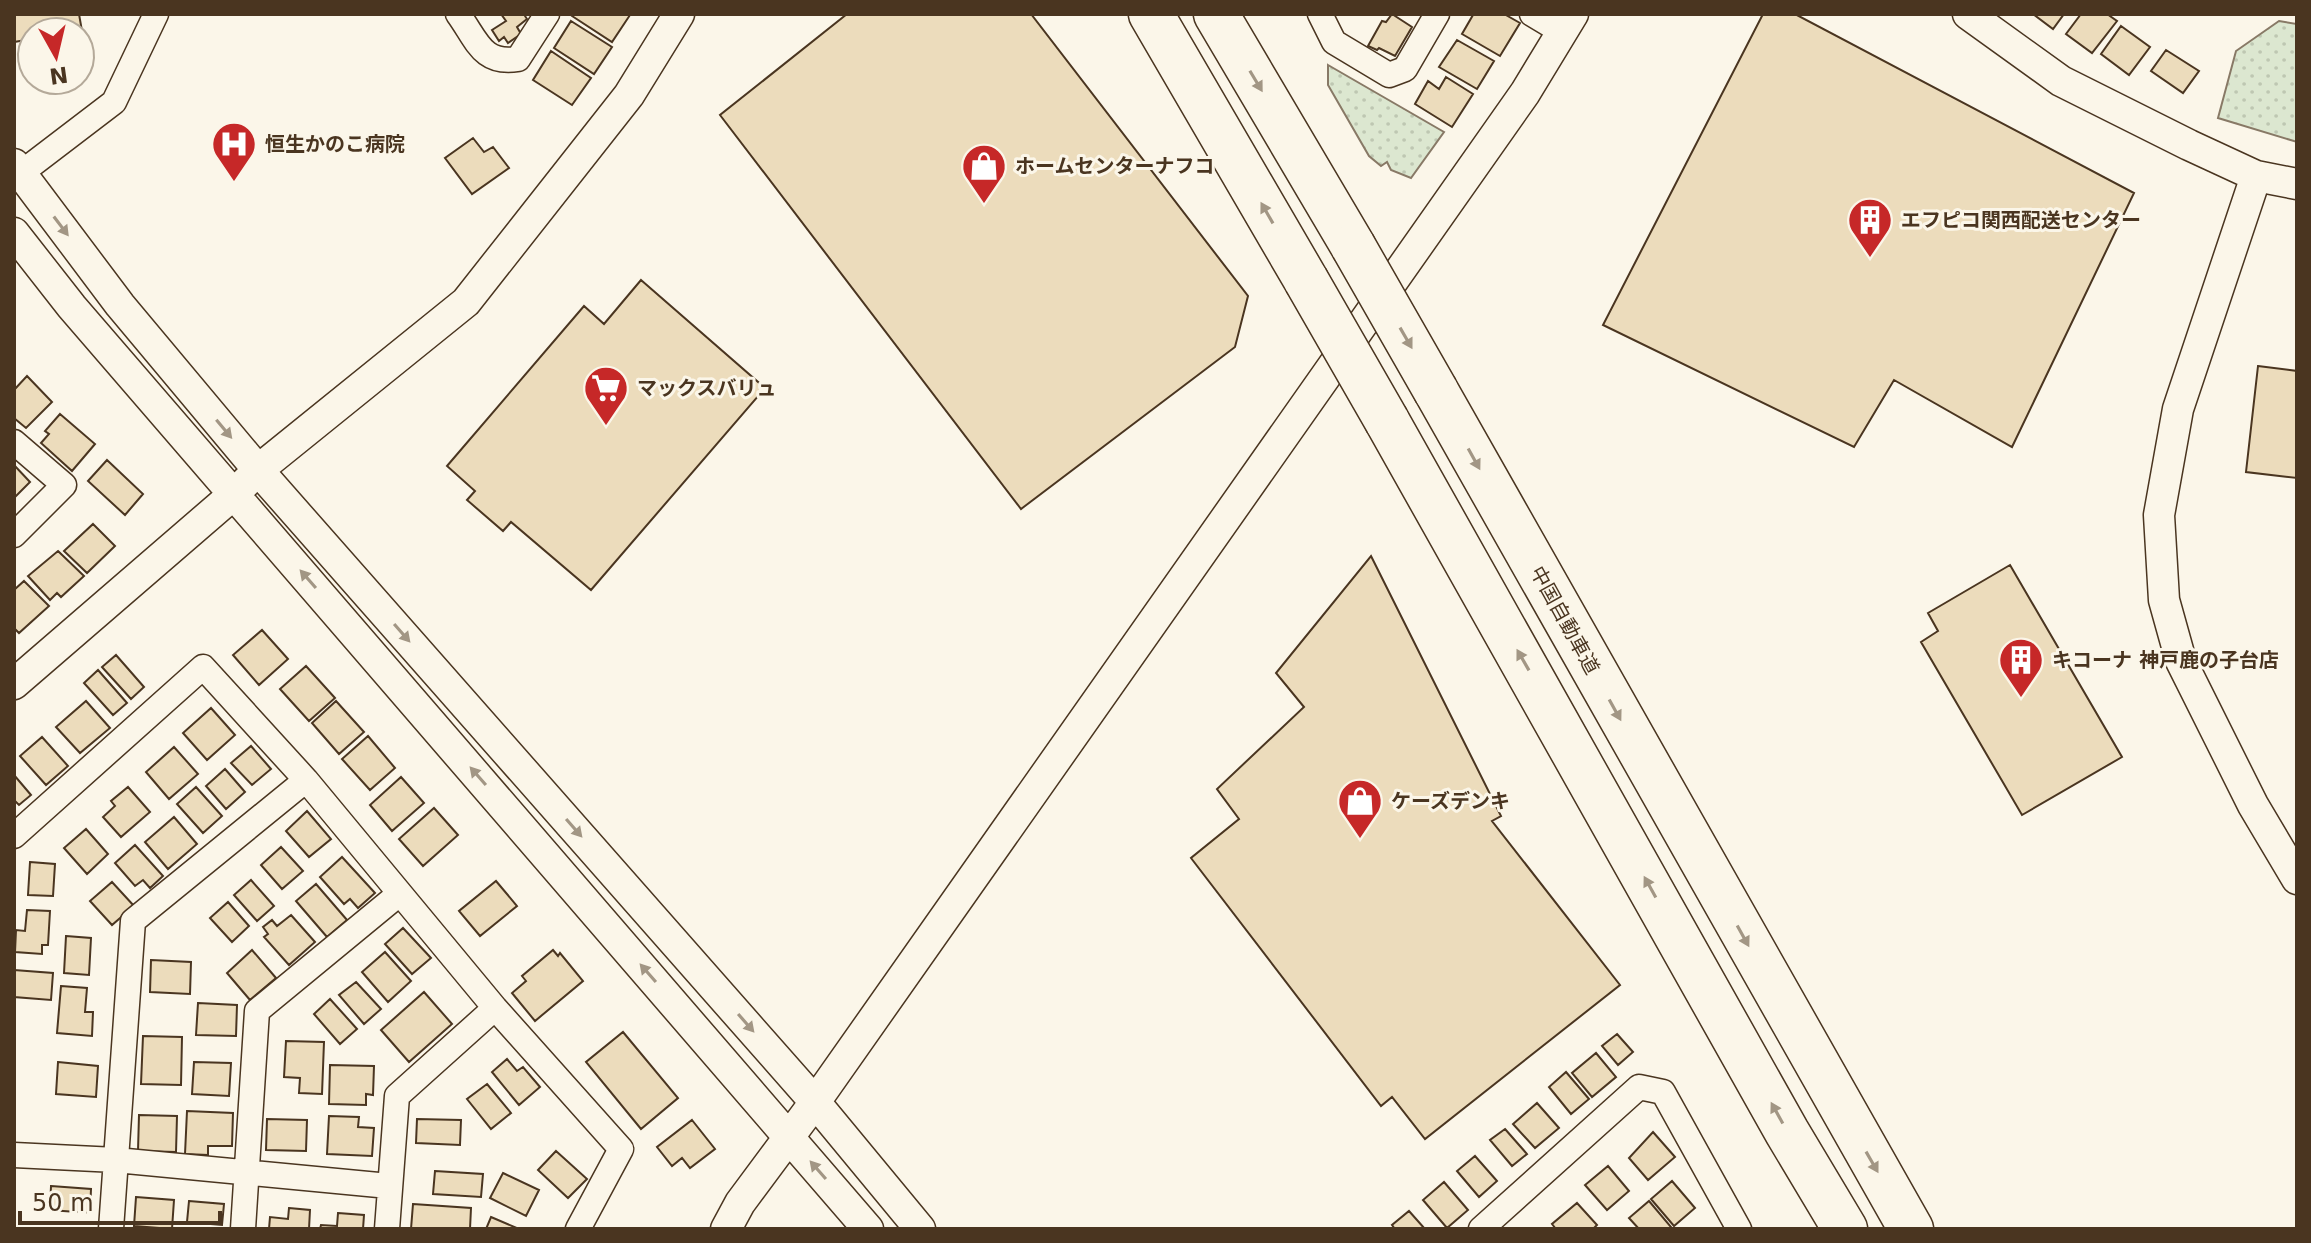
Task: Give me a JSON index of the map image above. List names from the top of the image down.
{
  "streets": {
    "highway": ["中国自動車道"]
  },
  "places": {
    "hospital": ["恒生かのこ病院"],
    "shop": ["ホームセンターナフコ", "ケーズデンキ"],
    "building": ["エフピコ関西配送センター", "キコーナ 神戸鹿の子台店"],
    "supermarket": ["マックスバリュ"]
  },
  "scale_bar": "50 m",
  "north": "bottom"
}
